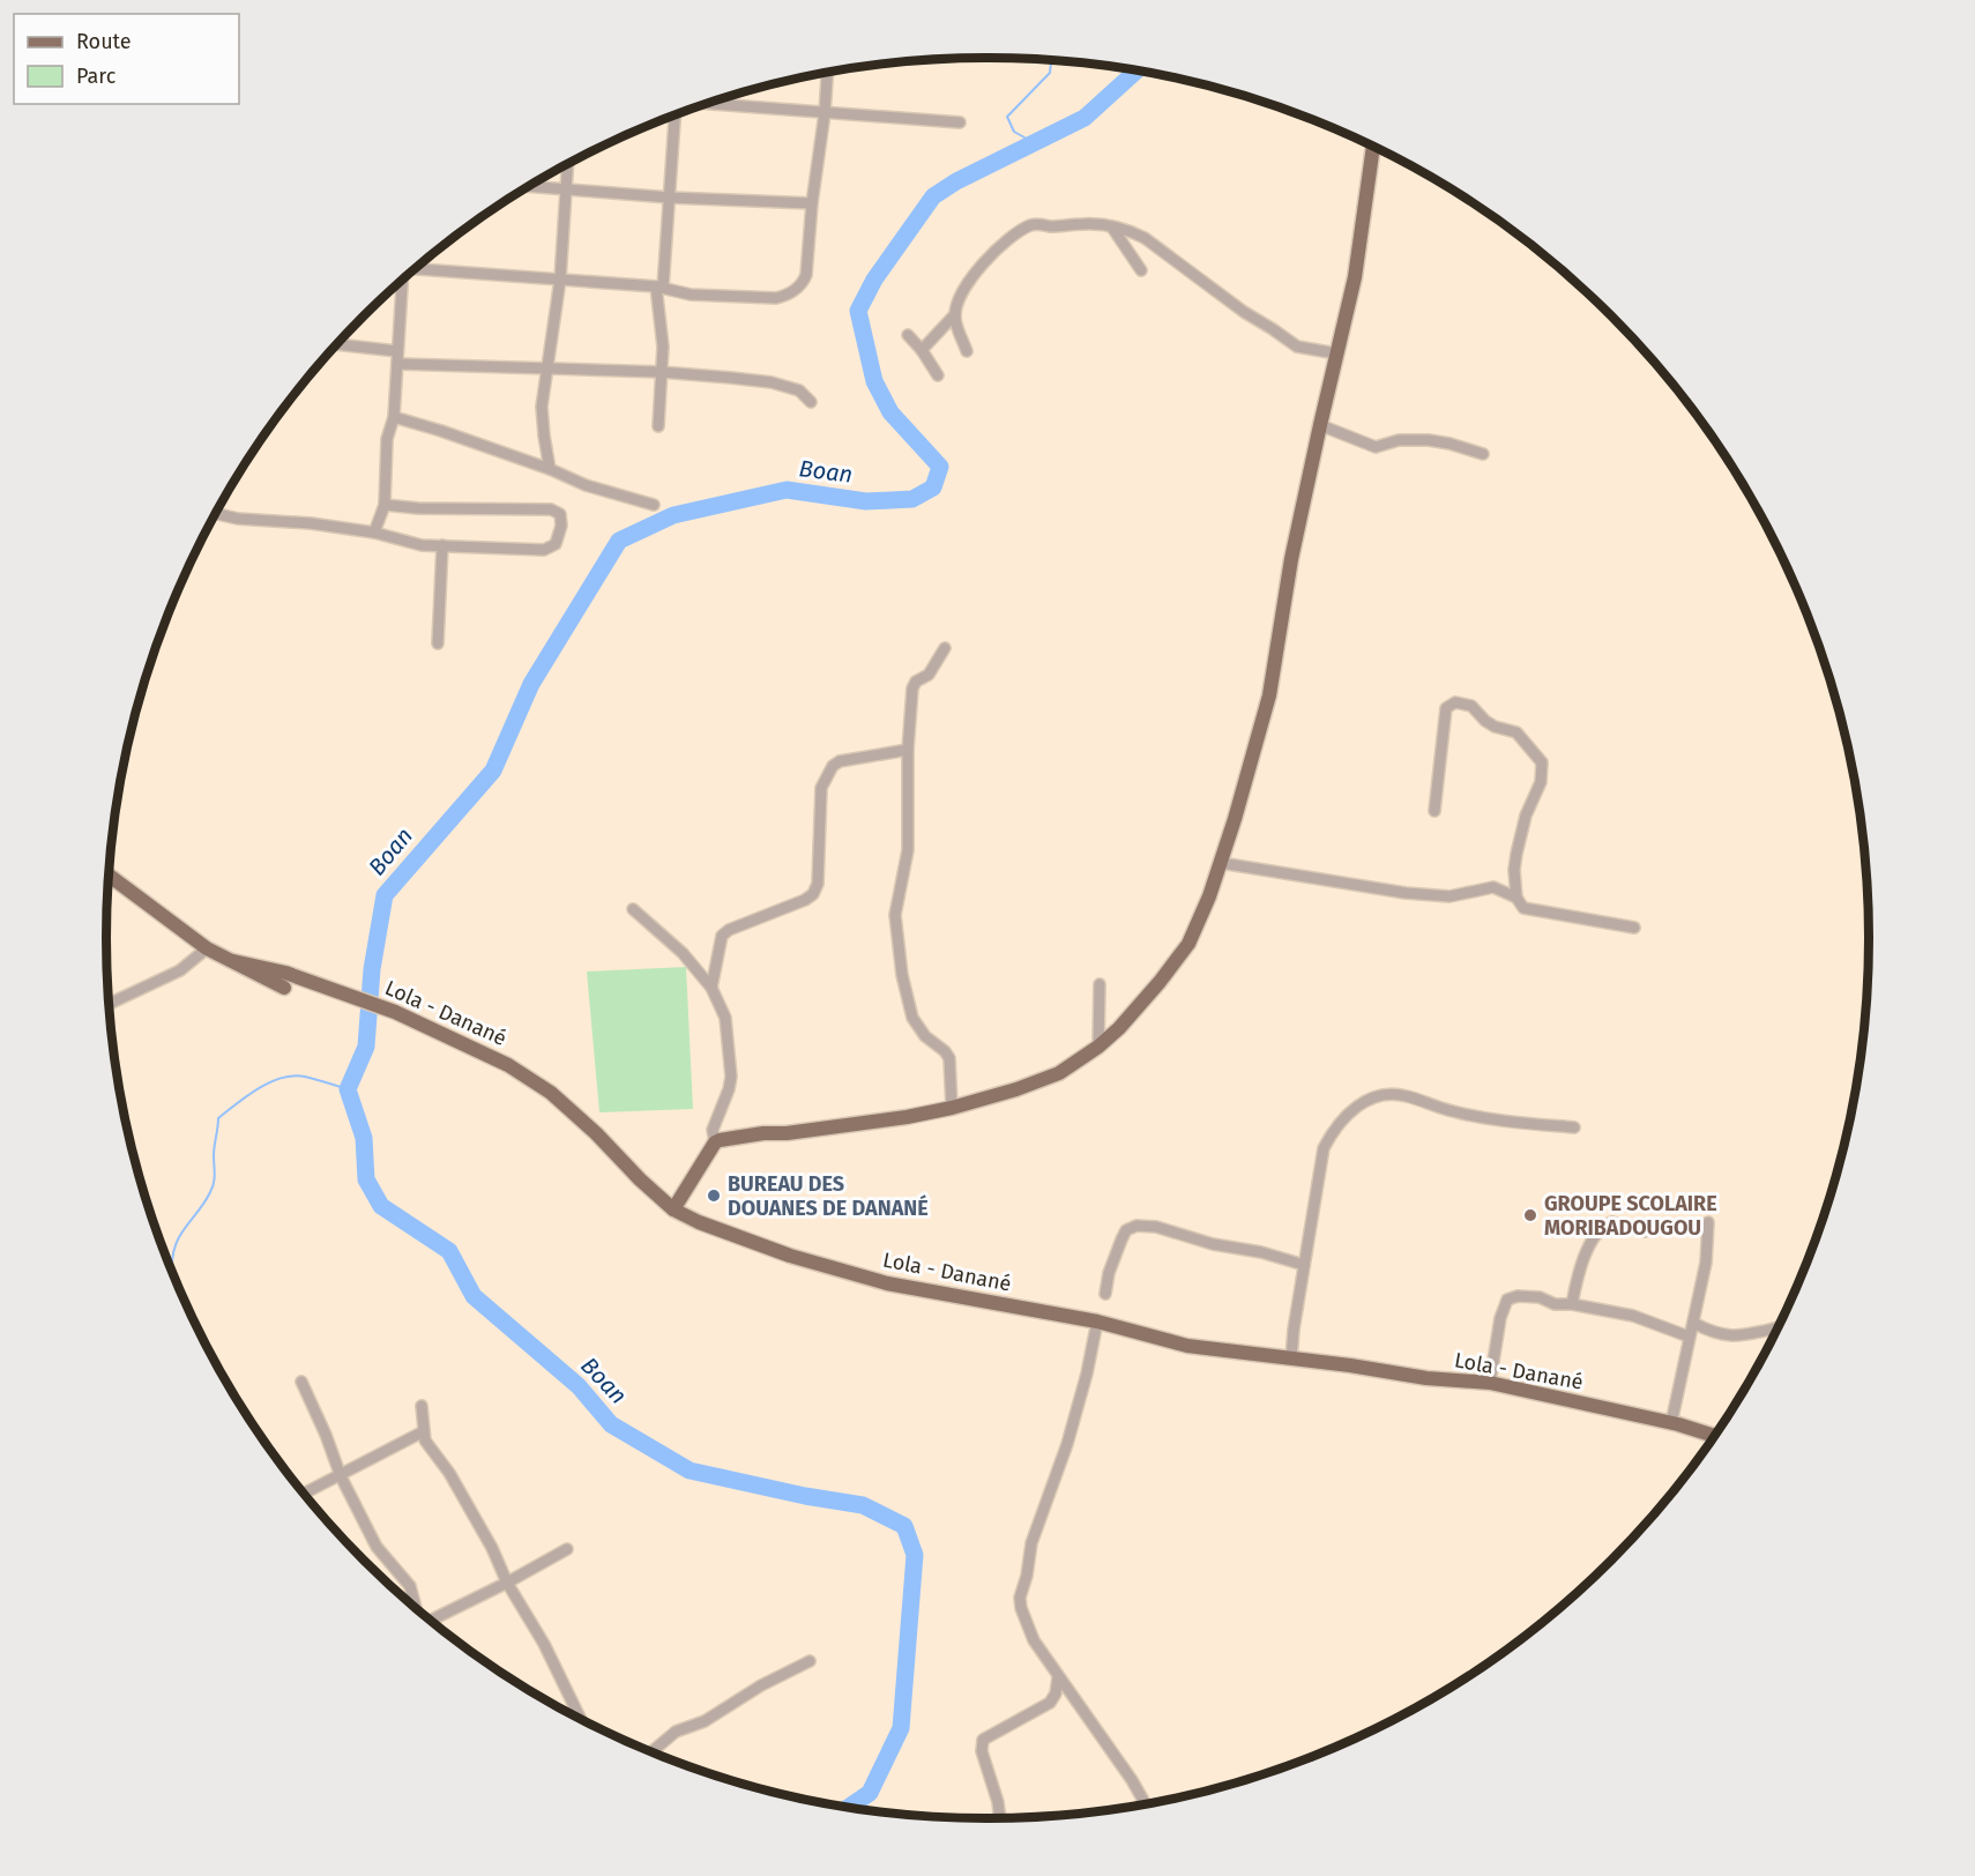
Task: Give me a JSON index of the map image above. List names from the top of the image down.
{
  "streets": {
    "main road": ["Lola - Danané"]
  },
  "water": ["Boan"],
  "places": ["BUREAU DES DOUANES DE DANANÉ", "GROUPE SCOLAIRE MORIBADOUGOU"],
  "legend": ["Route", "Parc"]
}
